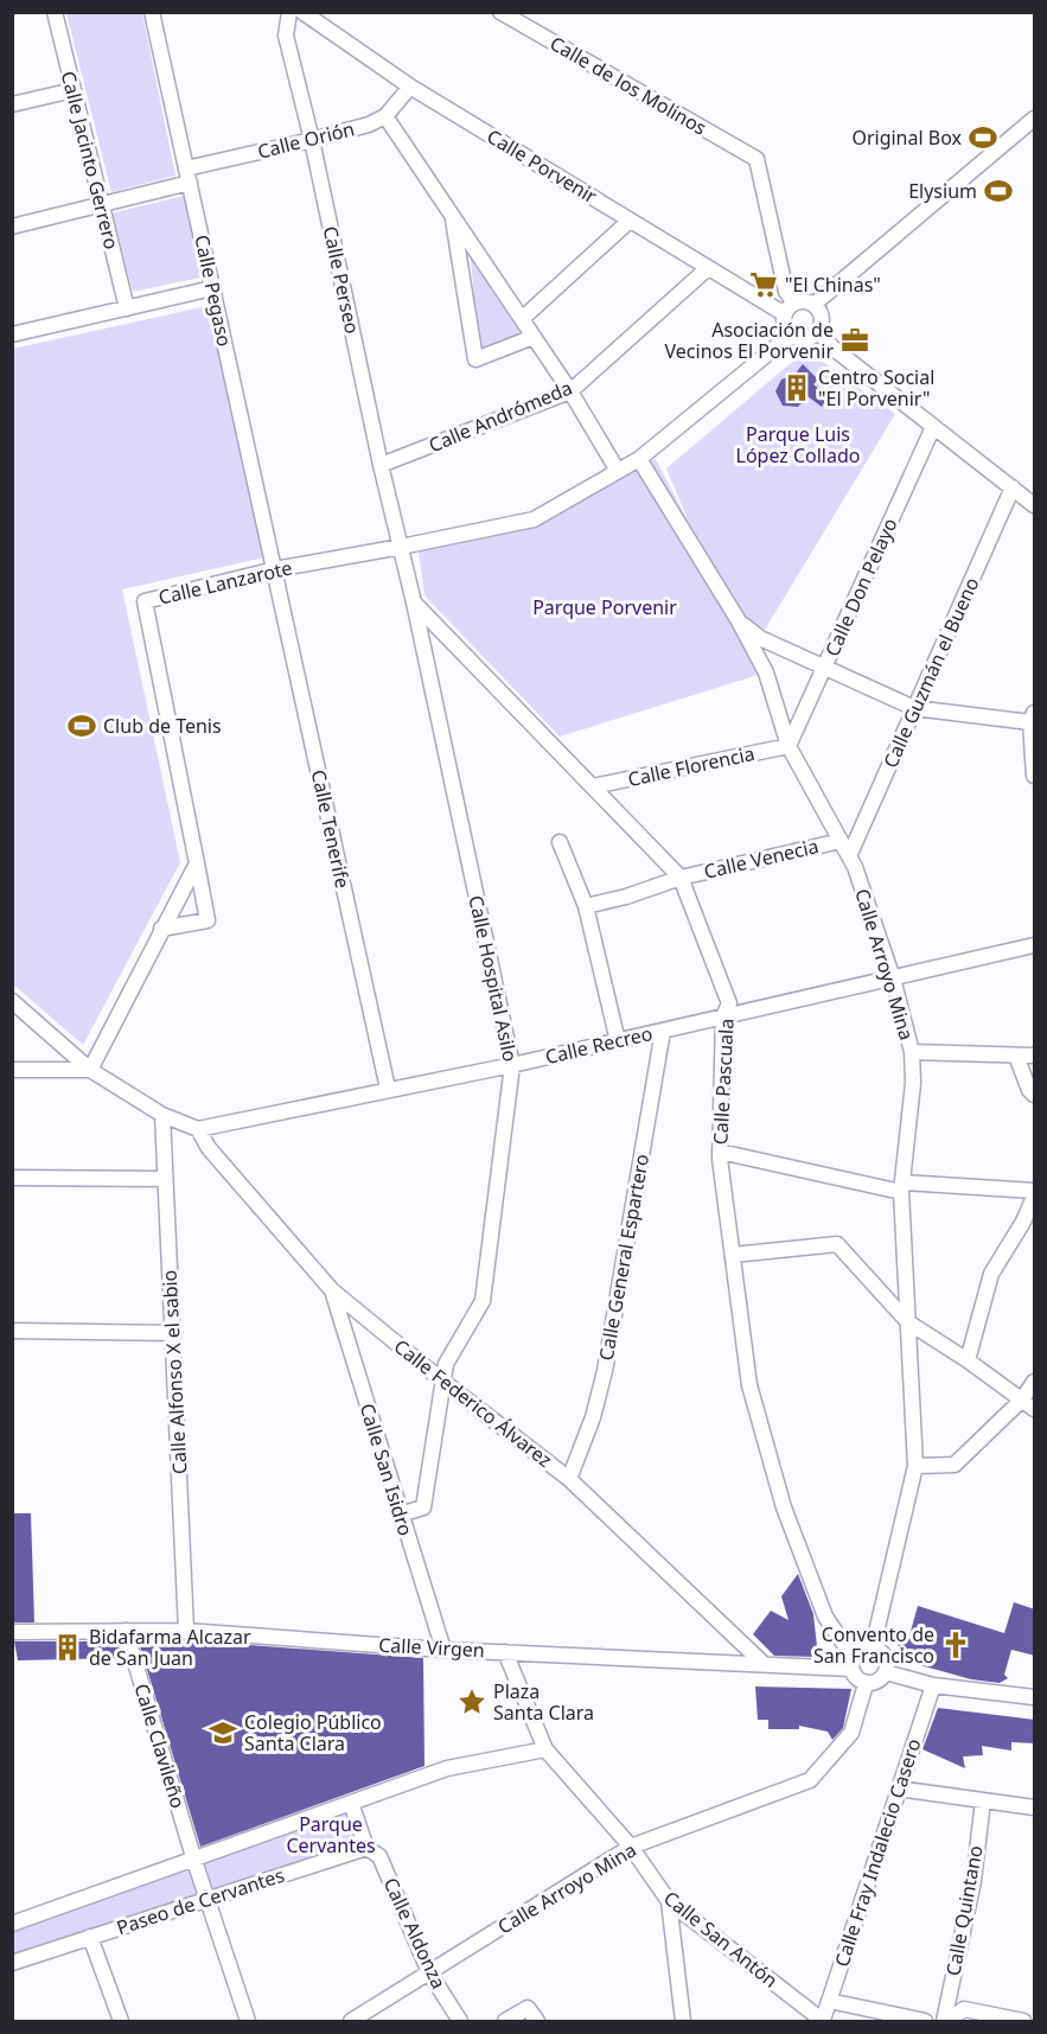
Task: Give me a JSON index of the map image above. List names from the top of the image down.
{
  "streets": {
    "street": [
      "Calle de los Molinos",
      "Calle Orión",
      "Calle Jacinto Gerrero",
      "Calle Porvenir",
      "Calle Perseo",
      "Calle Pegaso",
      "Calle Andrómeda",
      "Calle Lanzarote",
      "Calle Don Pelayo",
      "Calle Guzmán el Bueno",
      "Calle Florencia",
      "Calle Tenerife",
      "Calle Venecia",
      "Calle Arroyo Mina",
      "Calle Hospital Asilo",
      "Calle Recreo",
      "Calle Pascuala",
      "Calle General Espartero",
      "Calle Alfonso X el sabio",
      "Calle Federico Álvarez",
      "Calle San Isidro",
      "Calle Virgen",
      "Calle Clavileño",
      "Calle Fray Indalecio Casero",
      "Paseo de Cervantes",
      "Calle Quintano",
      "Calle Aldonza",
      "Calle San Antón"
    ]
  },
  "crossings": [
    ["Calle de los Molinos", "Calle Porvenir"],
    ["Calle de los Molinos", "Calle Lanzarote"],
    ["Calle Orión", "Calle Jacinto Gerrero"],
    ["Calle Orión", "Calle Porvenir"],
    ["Calle Orión", "Calle Perseo"],
    ["Calle Orión", "Calle Pegaso"],
    ["Calle Porvenir", "Calle Andrómeda"],
    ["Calle Porvenir", "Calle Lanzarote"],
    ["Calle Perseo", "Calle Andrómeda"],
    ["Calle Perseo", "Calle Lanzarote"],
    ["Calle Perseo", "Calle Hospital Asilo"],
    ["Calle Pegaso", "Calle Lanzarote"],
    ["Calle Pegaso", "Calle Tenerife"],
    ["Calle Lanzarote", "Calle Tenerife"],
    ["Calle Lanzarote", "Calle Arroyo Mina"],
    ["Calle Lanzarote", "Calle Hospital Asilo"],
    ["Calle Don Pelayo", "Calle Florencia"],
    ["Calle Don Pelayo", "Calle Arroyo Mina"],
    ["Calle Guzmán el Bueno", "Calle Arroyo Mina"],
    ["Calle Florencia", "Calle Arroyo Mina"],
    ["Calle Florencia", "Calle Pascuala"],
    ["Calle Tenerife", "Calle Recreo"],
    ["Calle Venecia", "Calle Arroyo Mina"],
    ["Calle Venecia", "Calle Pascuala"],
    ["Calle Arroyo Mina", "Calle Recreo"],
    ["Calle Arroyo Mina", "Calle Pascuala"],
    ["Calle Arroyo Mina", "Calle Virgen"],
    ["Calle Arroyo Mina", "Calle Aldonza"],
    ["Calle Arroyo Mina", "Calle San Antón"],
    ["Calle Hospital Asilo", "Calle Recreo"],
    ["Calle Hospital Asilo", "Calle Pascuala"],
    ["Calle Hospital Asilo", "Calle Federico Álvarez"],
    ["Calle Hospital Asilo", "Calle San Isidro"],
    ["Calle Recreo", "Calle Pascuala"],
    ["Calle Recreo", "Calle General Espartero"],
    ["Calle Recreo", "Calle Federico Álvarez"],
    ["Calle Pascuala", "Calle Virgen"],
    ["Calle General Espartero", "Calle Federico Álvarez"],
    ["Calle Alfonso X el sabio", "Calle Virgen"],
    ["Calle Federico Álvarez", "Calle San Isidro"],
    ["Calle Federico Álvarez", "Calle Virgen"],
    ["Calle San Isidro", "Calle Virgen"],
    ["Calle Virgen", "Calle Clavileño"],
    ["Calle Clavileño", "Paseo de Cervantes"],
    ["Calle Fray Indalecio Casero", "Calle San Antón"],
    ["Paseo de Cervantes", "Calle Aldonza"]
  ],
  "parks": ["Parque Luis López Collado", "Parque Porvenir", "Parque Cervantes"],
  "places": {
    "sports": ["Original Box", "Elysium", "Club de Tenis"],
    "supermarket": ["\"El Chinas\""],
    "office": ["Asociación de Vecinos El Porvenir"],
    "building": ["Centro Social \"El Porvenir\"", "Bidafarma Alcazar de San Juan"],
    "church": ["Convento de San Francisco"],
    "place": ["Plaza Santa Clara"],
    "school or university": ["Colegio Público Santa Clara"]
  }
}
